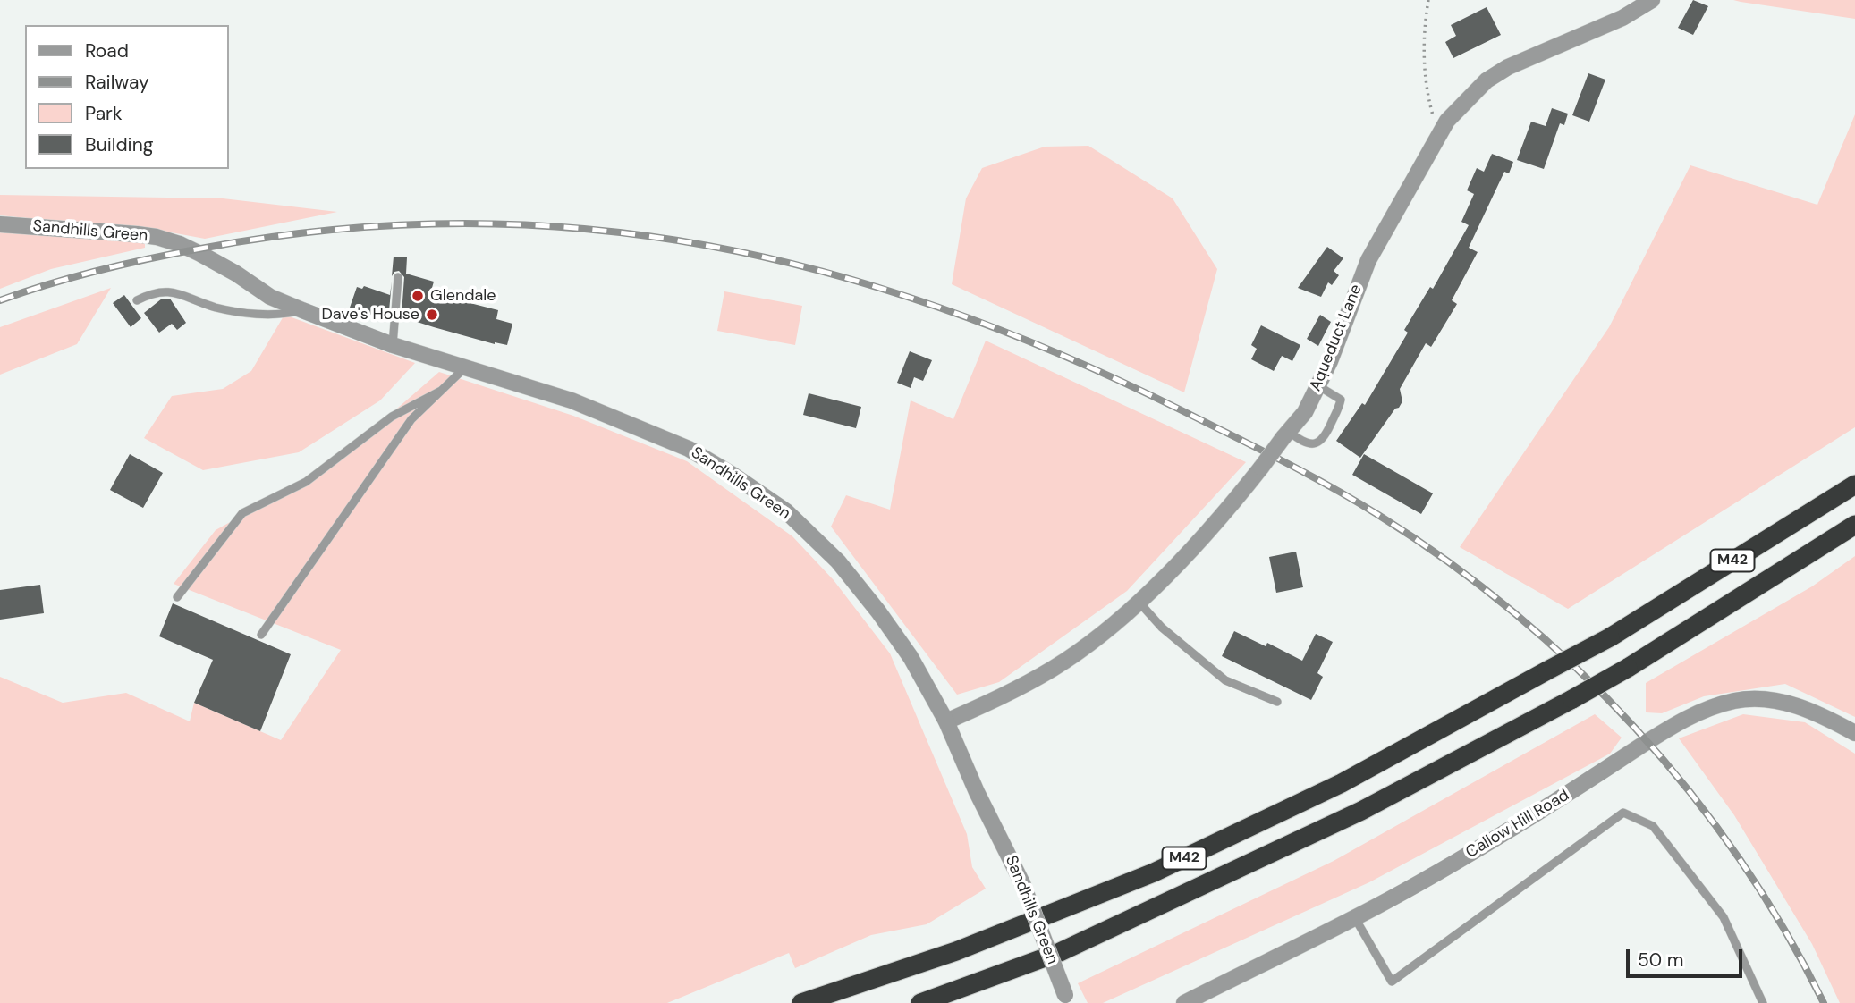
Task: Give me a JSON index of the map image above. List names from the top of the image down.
{
  "streets": {
    "highway": ["M42"],
    "street": ["Sandhills Green", "Aqueduct Lane", "Callow Hill Road"]
  },
  "crossings": [
    ["Sandhills Green", "Aqueduct Lane"]
  ],
  "places": ["Glendale", "Dave's House"],
  "legend": [
    "Road",
    "Railway",
    "Park",
    "Building"
  ],
  "scale_bar": "50 m"
}
